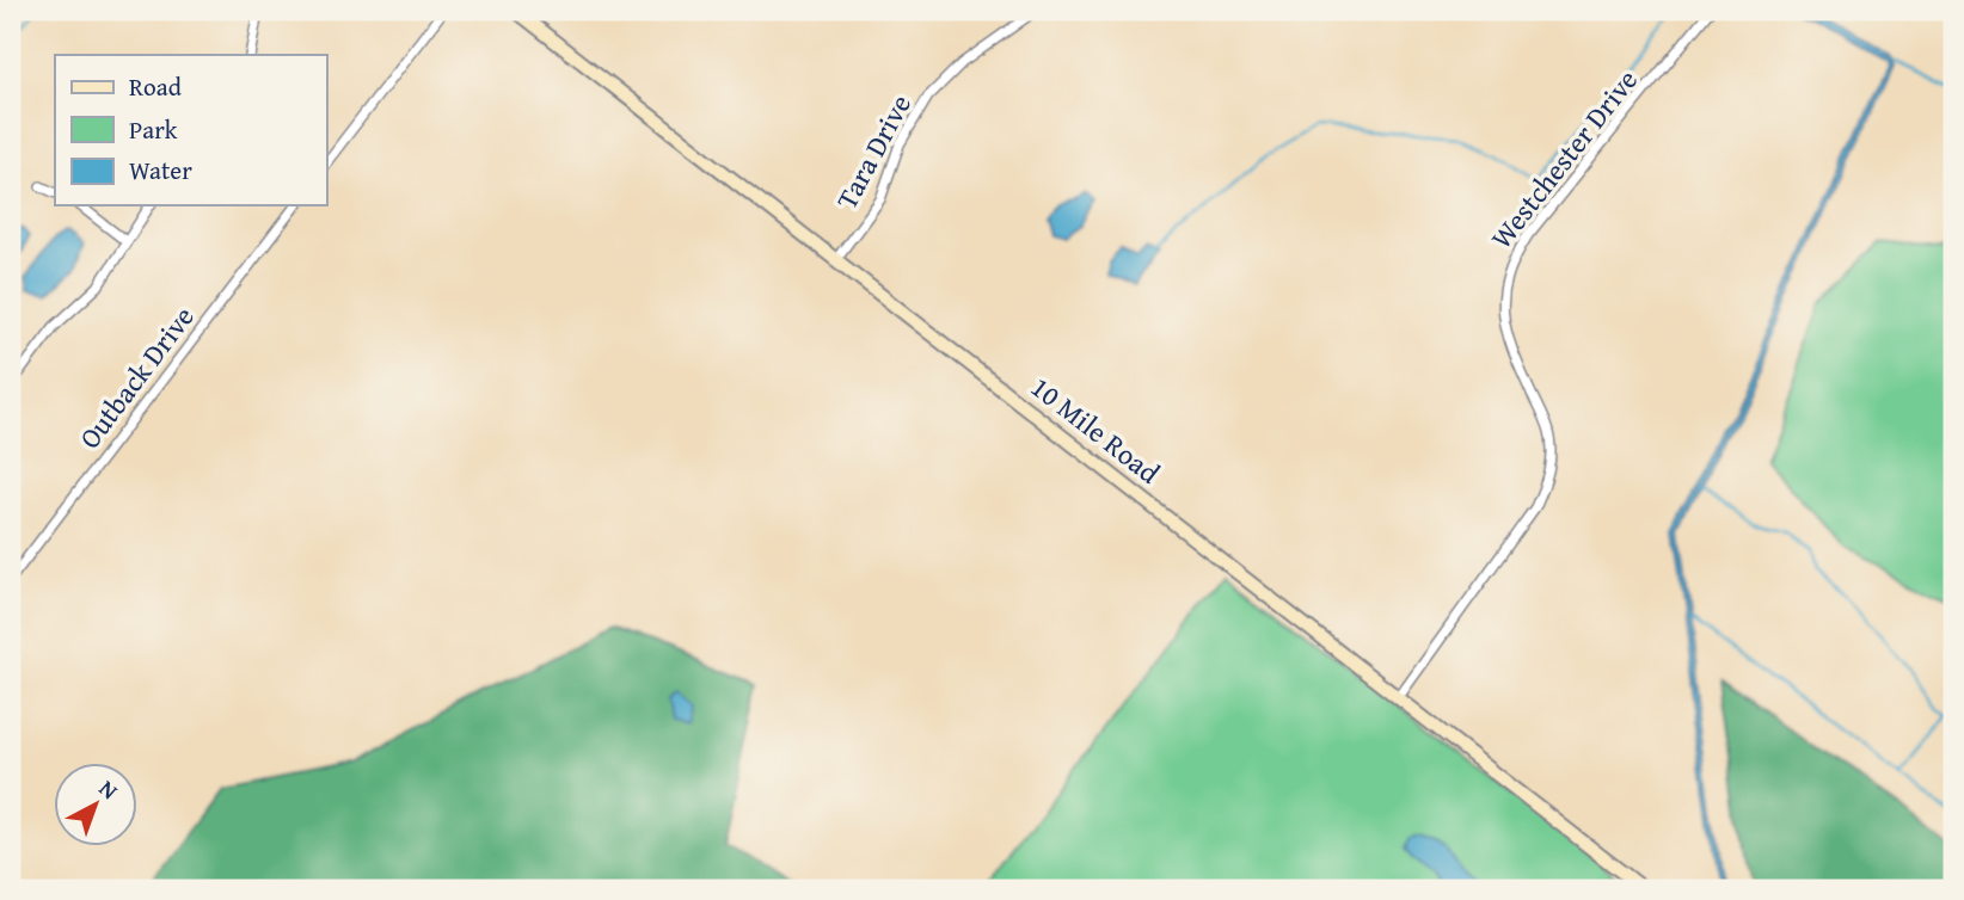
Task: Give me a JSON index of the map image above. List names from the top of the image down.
{
  "streets": {
    "main road": ["10 Mile Road"],
    "street": ["Tara Drive", "Westchester Drive", "Outback Drive"]
  },
  "crossings": [
    ["Tara Drive", "10 Mile Road"],
    ["Westchester Drive", "10 Mile Road"]
  ],
  "legend": ["Road", "Park", "Water"],
  "north": "top right"
}
